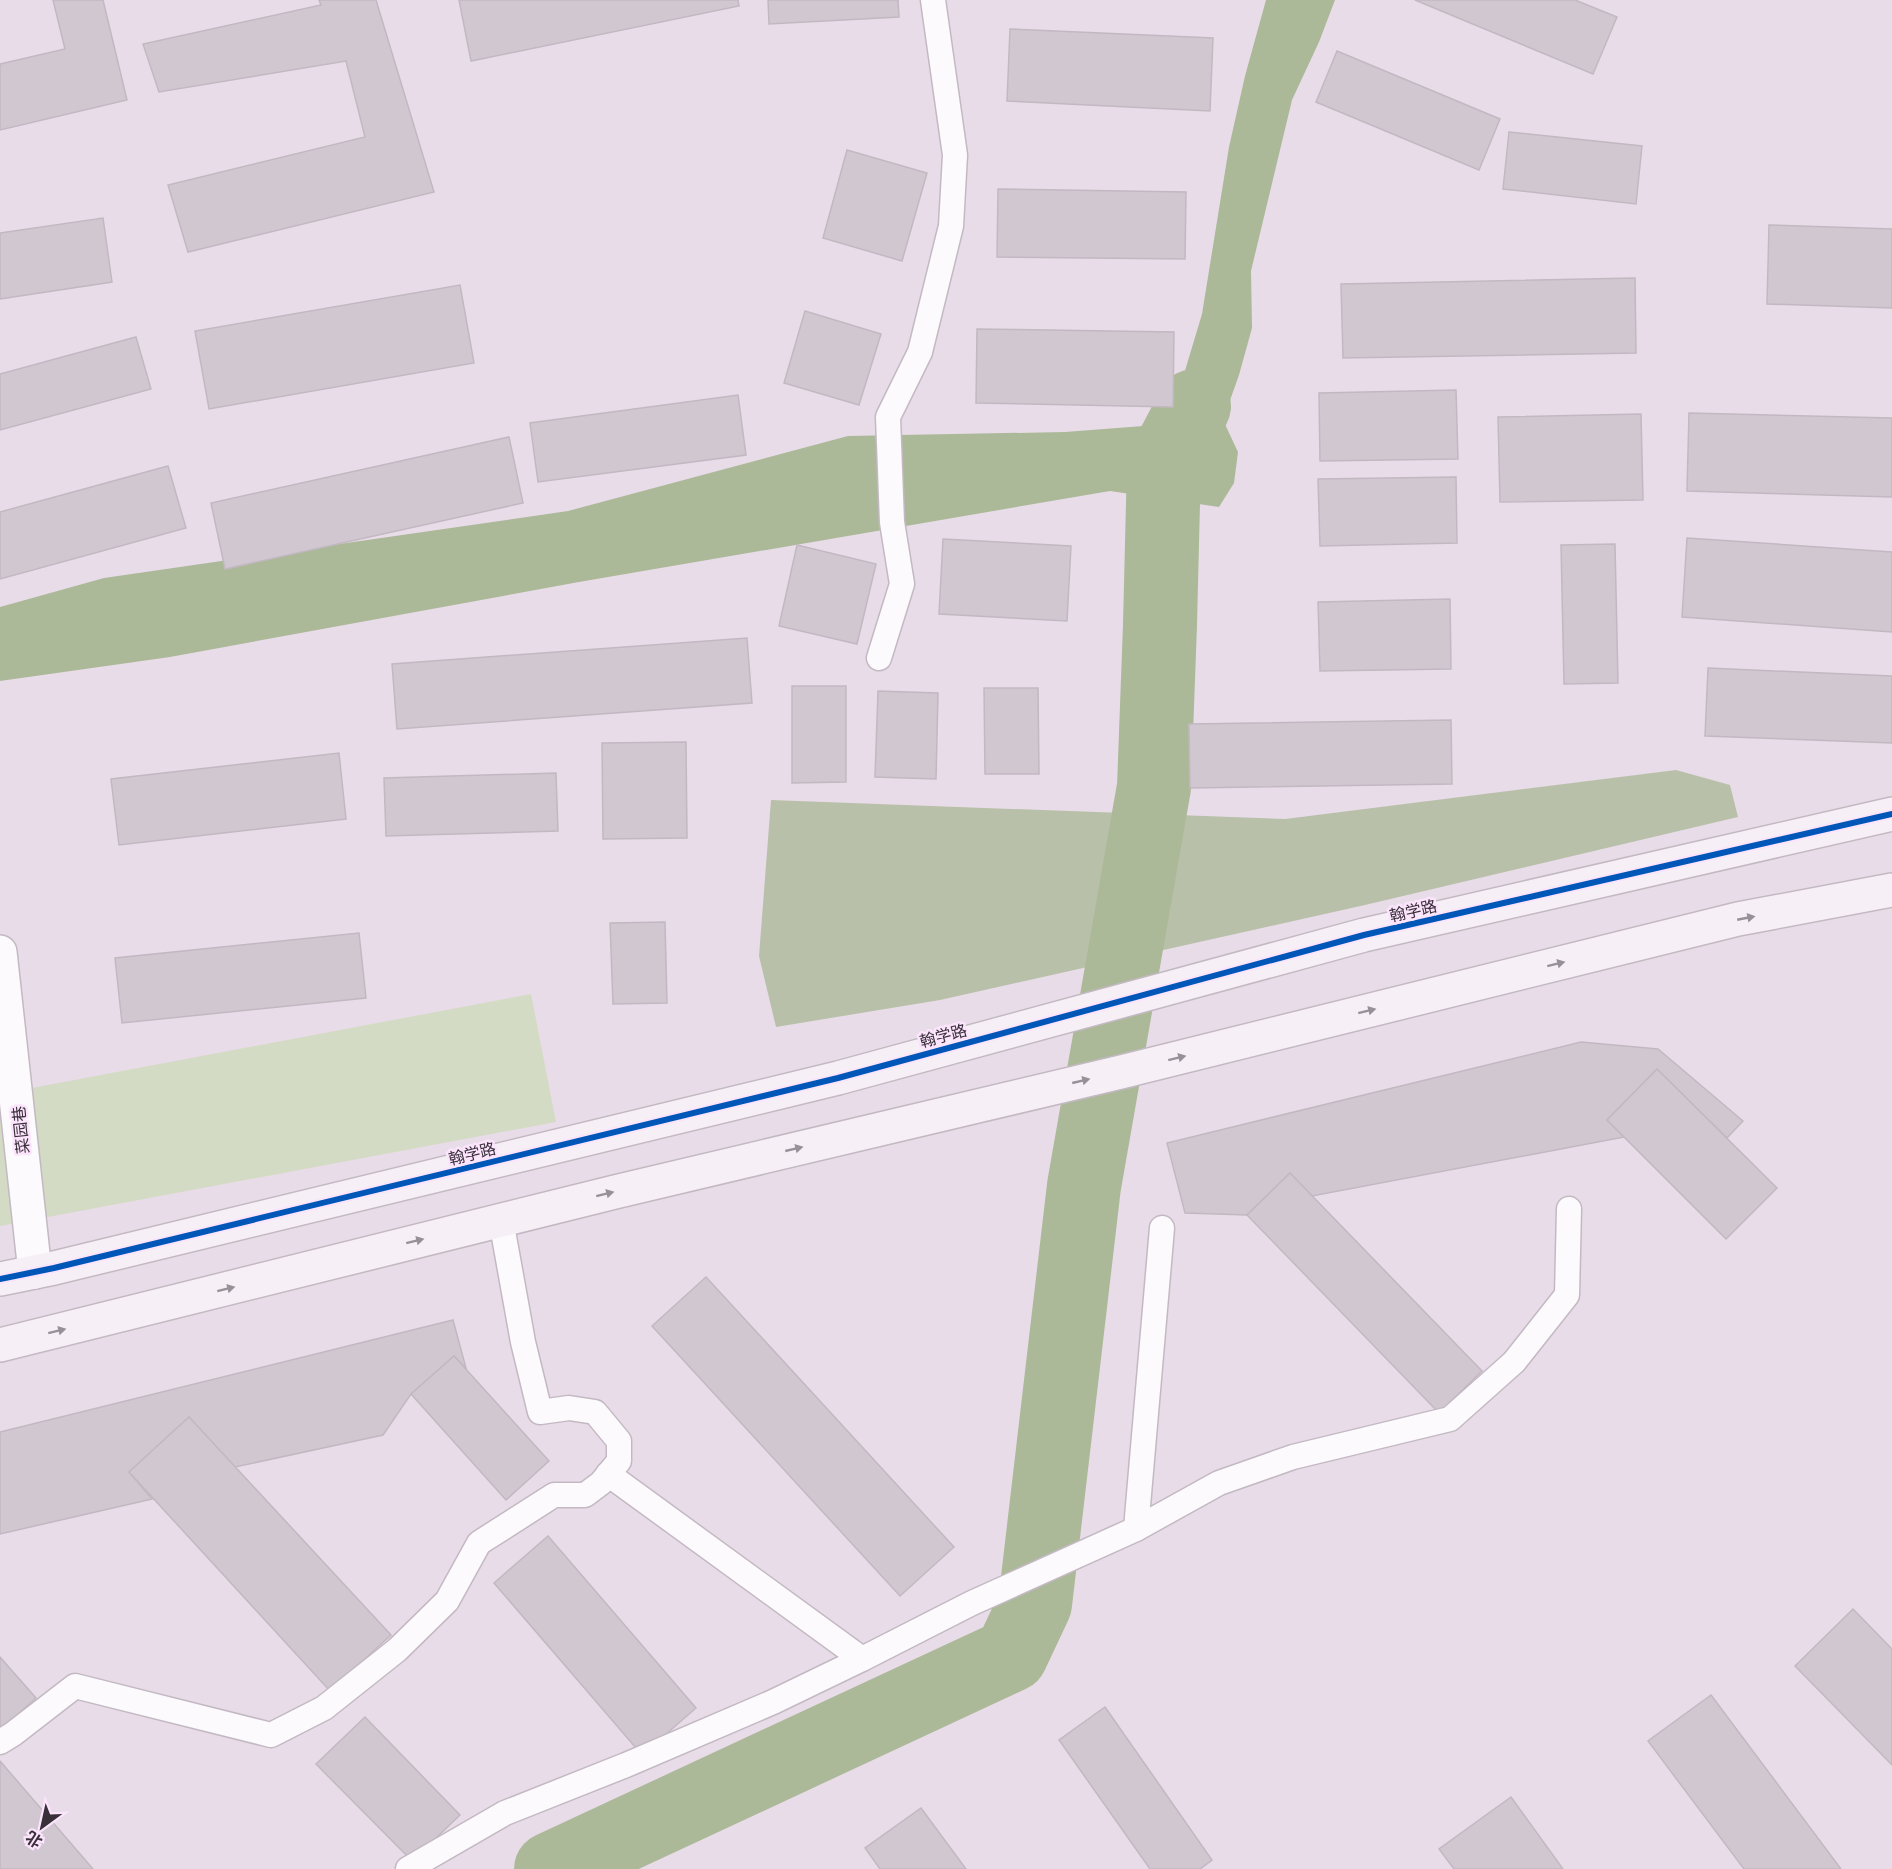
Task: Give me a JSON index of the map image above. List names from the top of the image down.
{
  "streets": {
    "street": ["翰学路", "菜园巷"]
  },
  "crossings": [
    ["翰学路", "菜园巷"]
  ],
  "north": "bottom left"
}
